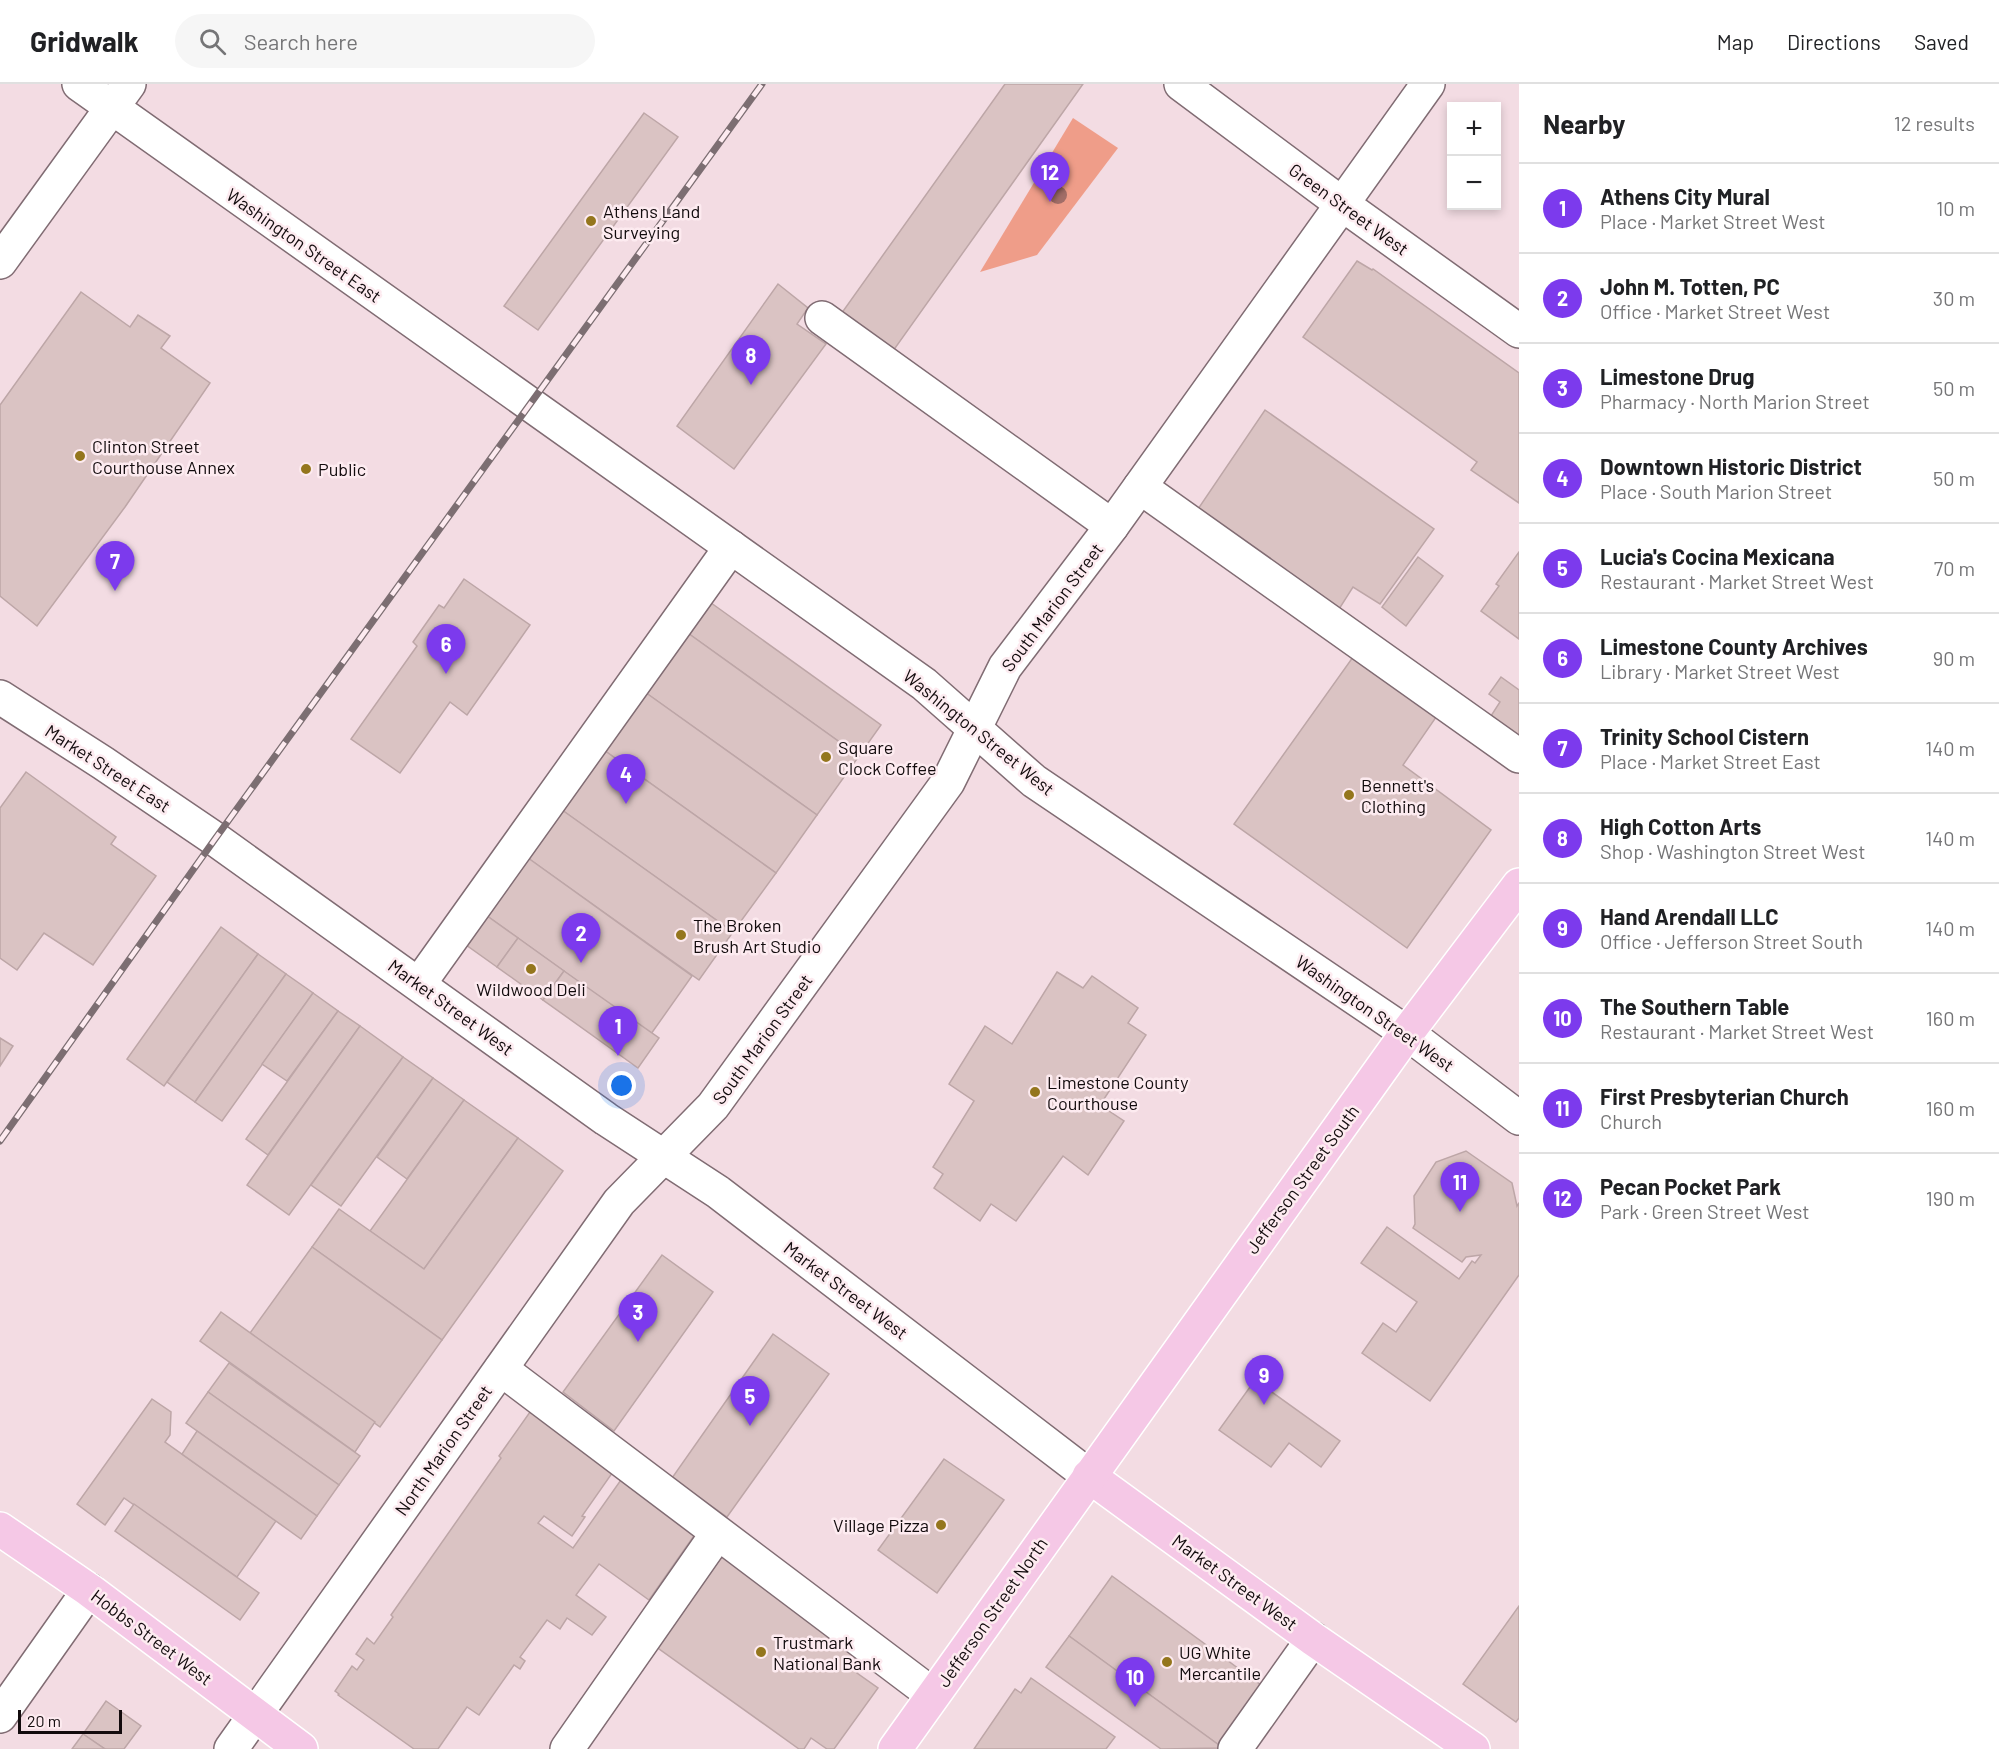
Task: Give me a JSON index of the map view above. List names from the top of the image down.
{
  "streets": {
    "main road": [
      "Market Street West",
      "Jefferson Street South",
      "Jefferson Street North",
      "Hobbs Street West"
    ],
    "street": [
      "Green Street West",
      "Washington Street East",
      "South Marion Street",
      "Washington Street West",
      "Market Street East",
      "North Marion Street"
    ]
  },
  "crossings": [
    ["Green Street West", "South Marion Street"],
    ["Washington Street East", "Washington Street West"],
    ["South Marion Street", "Washington Street West"],
    ["South Marion Street", "Market Street West"],
    ["South Marion Street", "North Marion Street"],
    ["Washington Street West", "Jefferson Street South"],
    ["Market Street East", "Market Street West"],
    ["Market Street West", "Jefferson Street South"],
    ["Market Street West", "North Marion Street"],
    ["Market Street West", "Jefferson Street North"],
    ["Jefferson Street South", "Jefferson Street North"],
    ["North Marion Street", "Hobbs Street West"]
  ],
  "places": [
    "Athens Land Surveying",
    "Clinton Street Courthouse Annex",
    "Public",
    "Square Clock Coffee",
    "Bennett's Clothing",
    "The Broken Brush Art Studio",
    "Wildwood Deli",
    "Limestone County Courthouse",
    "Village Pizza",
    "Trustmark National Bank",
    "UG White Mercantile"
  ],
  "scale_bar": "20 m",
  "page": {
    "header": "Gridwalk",
    "search": "Search here",
    "nav": ["Map", "Directions", "Saved"],
    "heading": ["Nearby", "12 results"],
    "map_buttons": ["+", "−"],
    "pins": [
      "12",
      "8",
      "7",
      "6",
      "4",
      "2",
      "1",
      "11",
      "3",
      "9",
      "5",
      "10"
    ],
    "list": [
      {
        "mark": "1",
        "name": "Athens City Mural",
        "note": "Place · Market Street West",
        "value": "10 m"
      },
      {
        "mark": "2",
        "name": "John M. Totten, PC",
        "note": "Office · Market Street West",
        "value": "30 m"
      },
      {
        "mark": "3",
        "name": "Limestone Drug",
        "note": "Pharmacy · North Marion Street",
        "value": "50 m"
      },
      {
        "mark": "4",
        "name": "Downtown Historic District",
        "note": "Place · South Marion Street",
        "value": "50 m"
      },
      {
        "mark": "5",
        "name": "Lucia's Cocina Mexicana",
        "note": "Restaurant · Market Street West",
        "value": "70 m"
      },
      {
        "mark": "6",
        "name": "Limestone County Archives",
        "note": "Library · Market Street West",
        "value": "90 m"
      },
      {
        "mark": "7",
        "name": "Trinity School Cistern",
        "note": "Place · Market Street East",
        "value": "140 m"
      },
      {
        "mark": "8",
        "name": "High Cotton Arts",
        "note": "Shop · Washington Street West",
        "value": "140 m"
      },
      {
        "mark": "9",
        "name": "Hand Arendall LLC",
        "note": "Office · Jefferson Street South",
        "value": "140 m"
      },
      {
        "mark": "10",
        "name": "The Southern Table",
        "note": "Restaurant · Market Street West",
        "value": "160 m"
      },
      {
        "mark": "11",
        "name": "First Presbyterian Church",
        "note": "Church",
        "value": "160 m"
      },
      {
        "mark": "12",
        "name": "Pecan Pocket Park",
        "note": "Park · Green Street West",
        "value": "190 m"
      }
    ],
    "scale": "20 m"
  }
}
